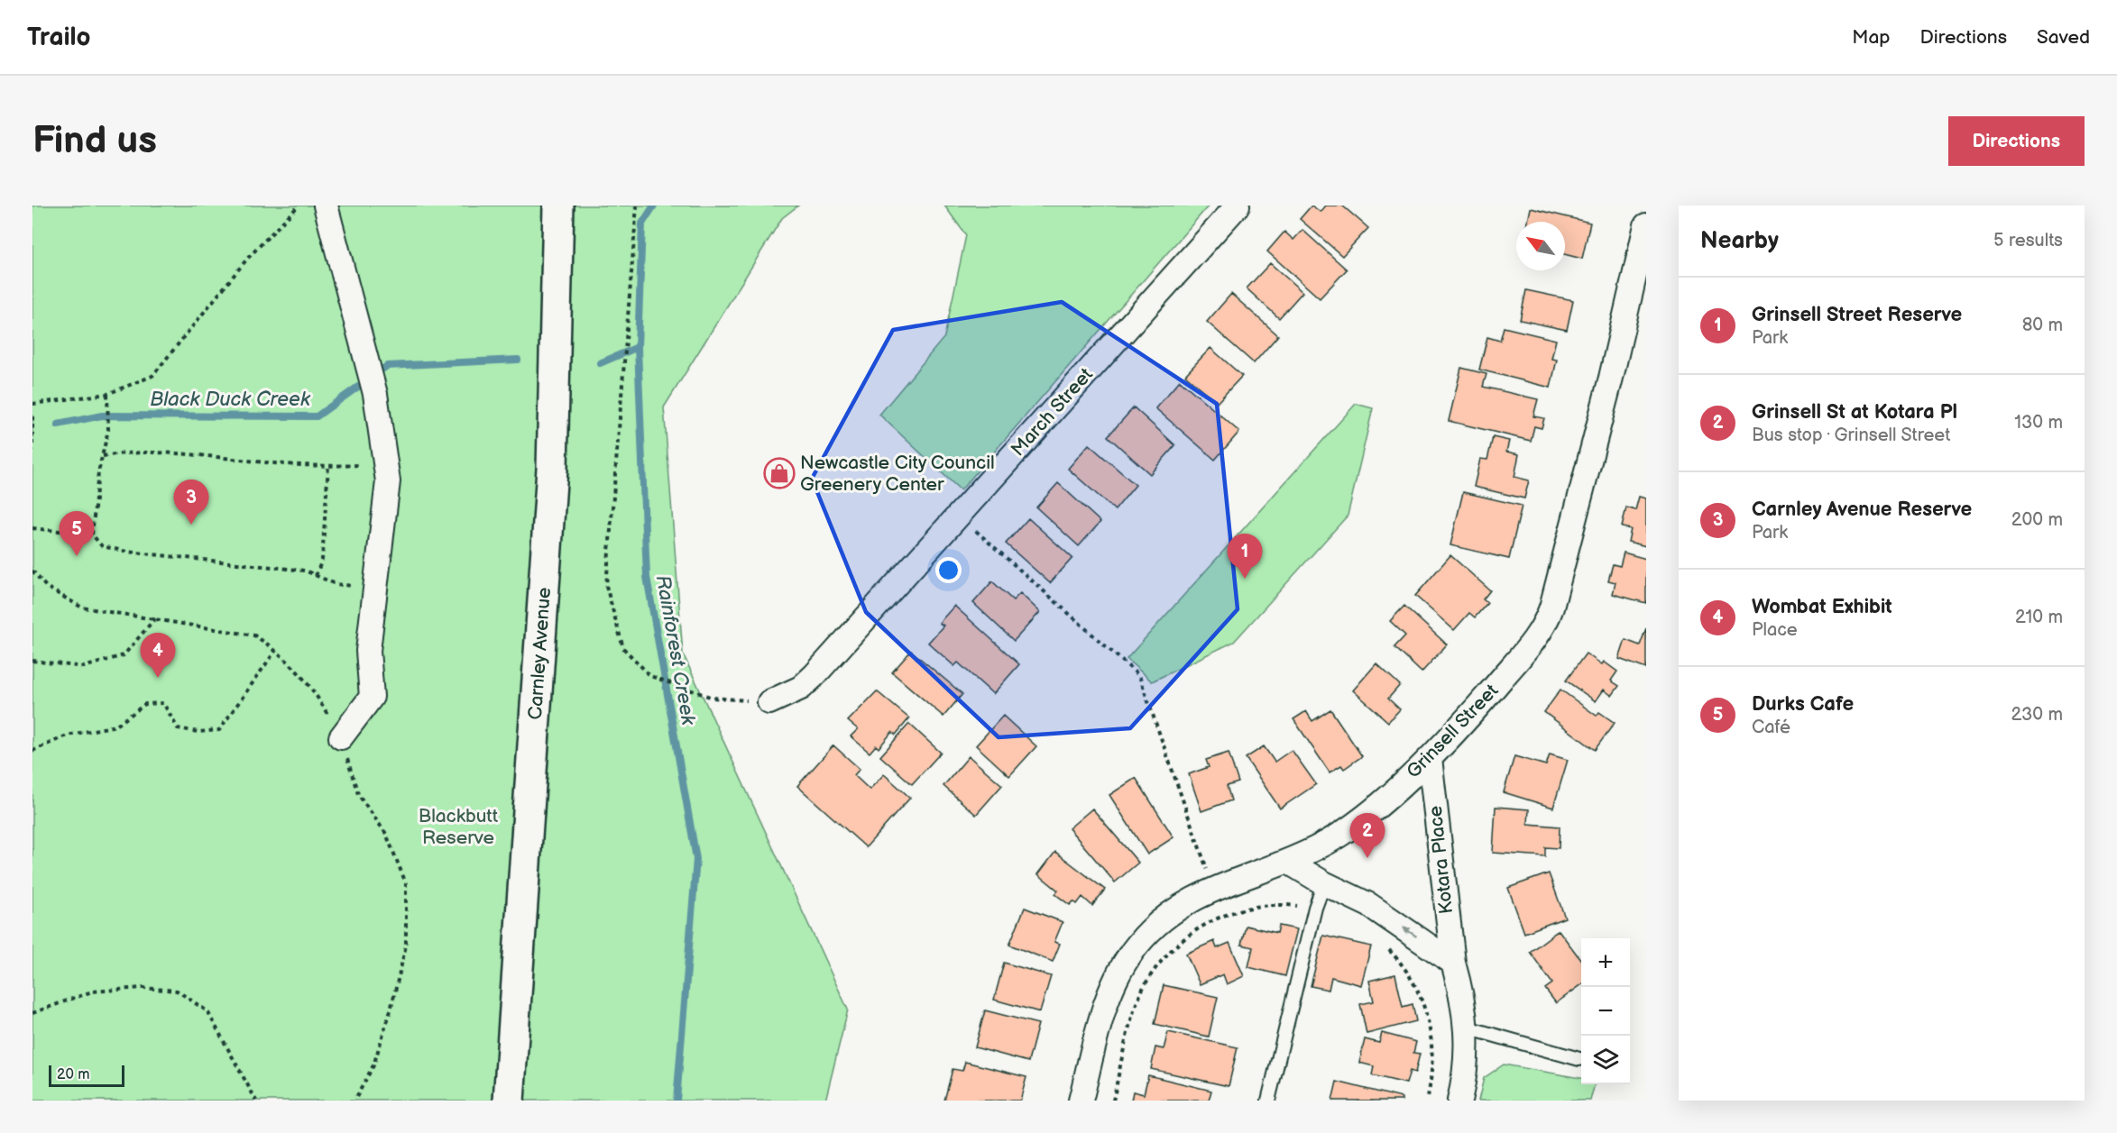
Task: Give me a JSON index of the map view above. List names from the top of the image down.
{
  "streets": {
    "main road": ["Carnley Avenue"],
    "street": ["March Street", "Grinsell Street", "Kotara Place"]
  },
  "crossings": [
    ["Grinsell Street", "Kotara Place"]
  ],
  "water": ["Black Duck Creek", "Rainforest Creek"],
  "parks": ["Blackbutt Reserve"],
  "places": {
    "shop": ["Newcastle City Council Greenery Center"]
  },
  "scale_bar": "20 m",
  "north": "top left",
  "page": {
    "header": "Trailo",
    "nav": ["Map", "Directions", "Saved"],
    "buttons": "Directions",
    "title": "Find us",
    "heading": ["Nearby", "5 results"],
    "list": [
      {
        "mark": "1",
        "name": "Grinsell Street Reserve",
        "note": "Park",
        "value": "80 m"
      },
      {
        "mark": "2",
        "name": "Grinsell St at Kotara Pl",
        "note": "Bus stop · Grinsell Street",
        "value": "130 m"
      },
      {
        "mark": "3",
        "name": "Carnley Avenue Reserve",
        "note": "Park",
        "value": "200 m"
      },
      {
        "mark": "4",
        "name": "Wombat Exhibit",
        "note": "Place",
        "value": "210 m"
      },
      {
        "mark": "5",
        "name": "Durks Cafe",
        "note": "Café",
        "value": "230 m"
      }
    ],
    "pins": [
      "3",
      "5",
      "1",
      "4",
      "2"
    ],
    "map_buttons": ["+", "−"],
    "scale": "20 m"
  }
}
